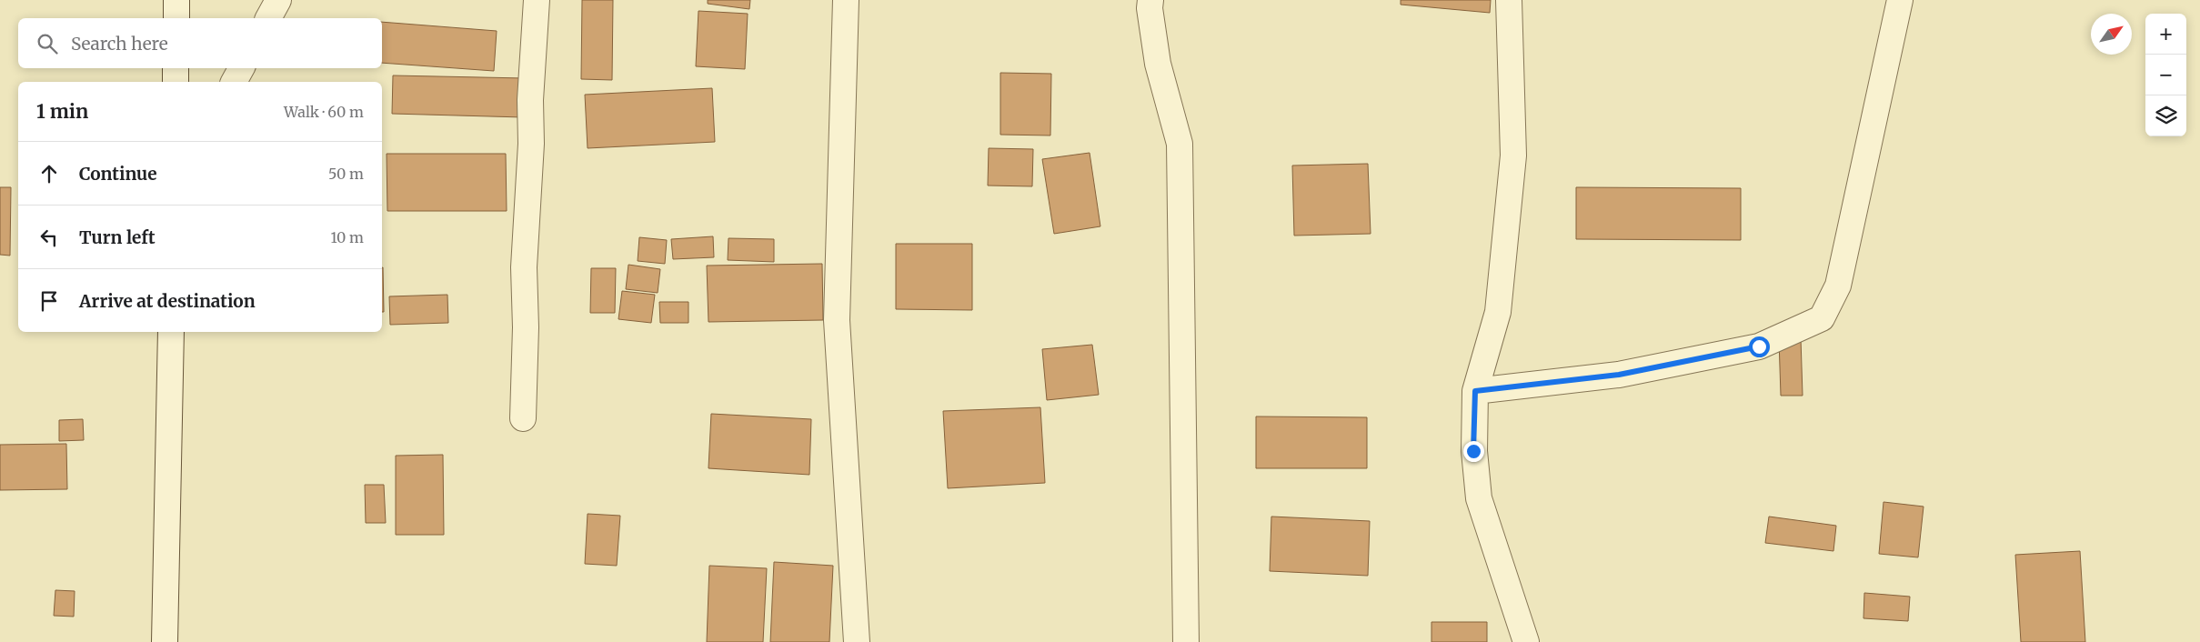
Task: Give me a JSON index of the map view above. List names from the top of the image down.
{
  "north": "top right",
  "page": {
    "map_buttons": ["+", "−"],
    "search": "Search here",
    "heading": ["1 min", "Walk · 60 m"],
    "list": [
      ["Continue", "50 m"],
      ["Turn left", "10 m"],
      "Arrive at destination"
    ]
  }
}
